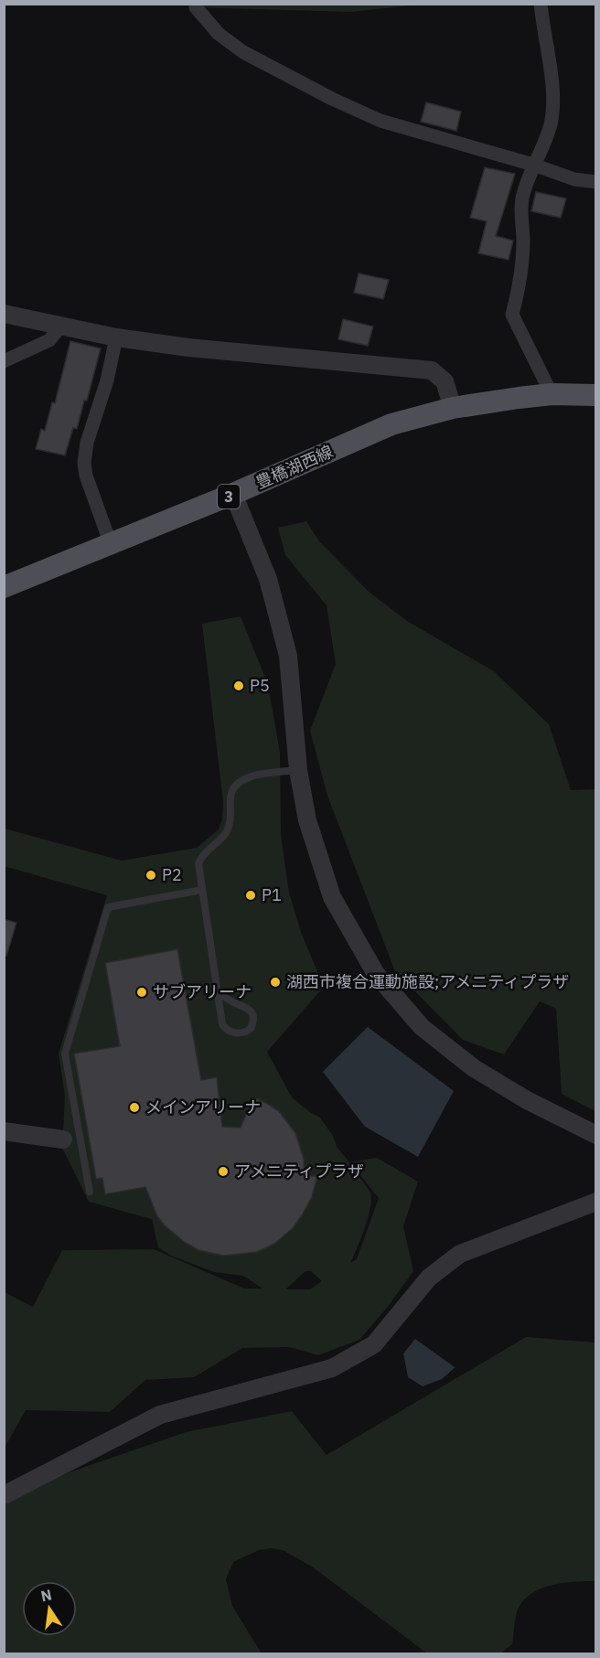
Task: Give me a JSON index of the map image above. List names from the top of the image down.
{
  "streets": {
    "main road": ["豊橋湖西線", "3"]
  },
  "places": [
    "P5",
    "P2",
    "P1",
    "湖西市複合運動施設;アメニティプラザ",
    "サブアリーナ",
    "メインアリーナ",
    "アメニティプラザ"
  ],
  "north": "top"
}
